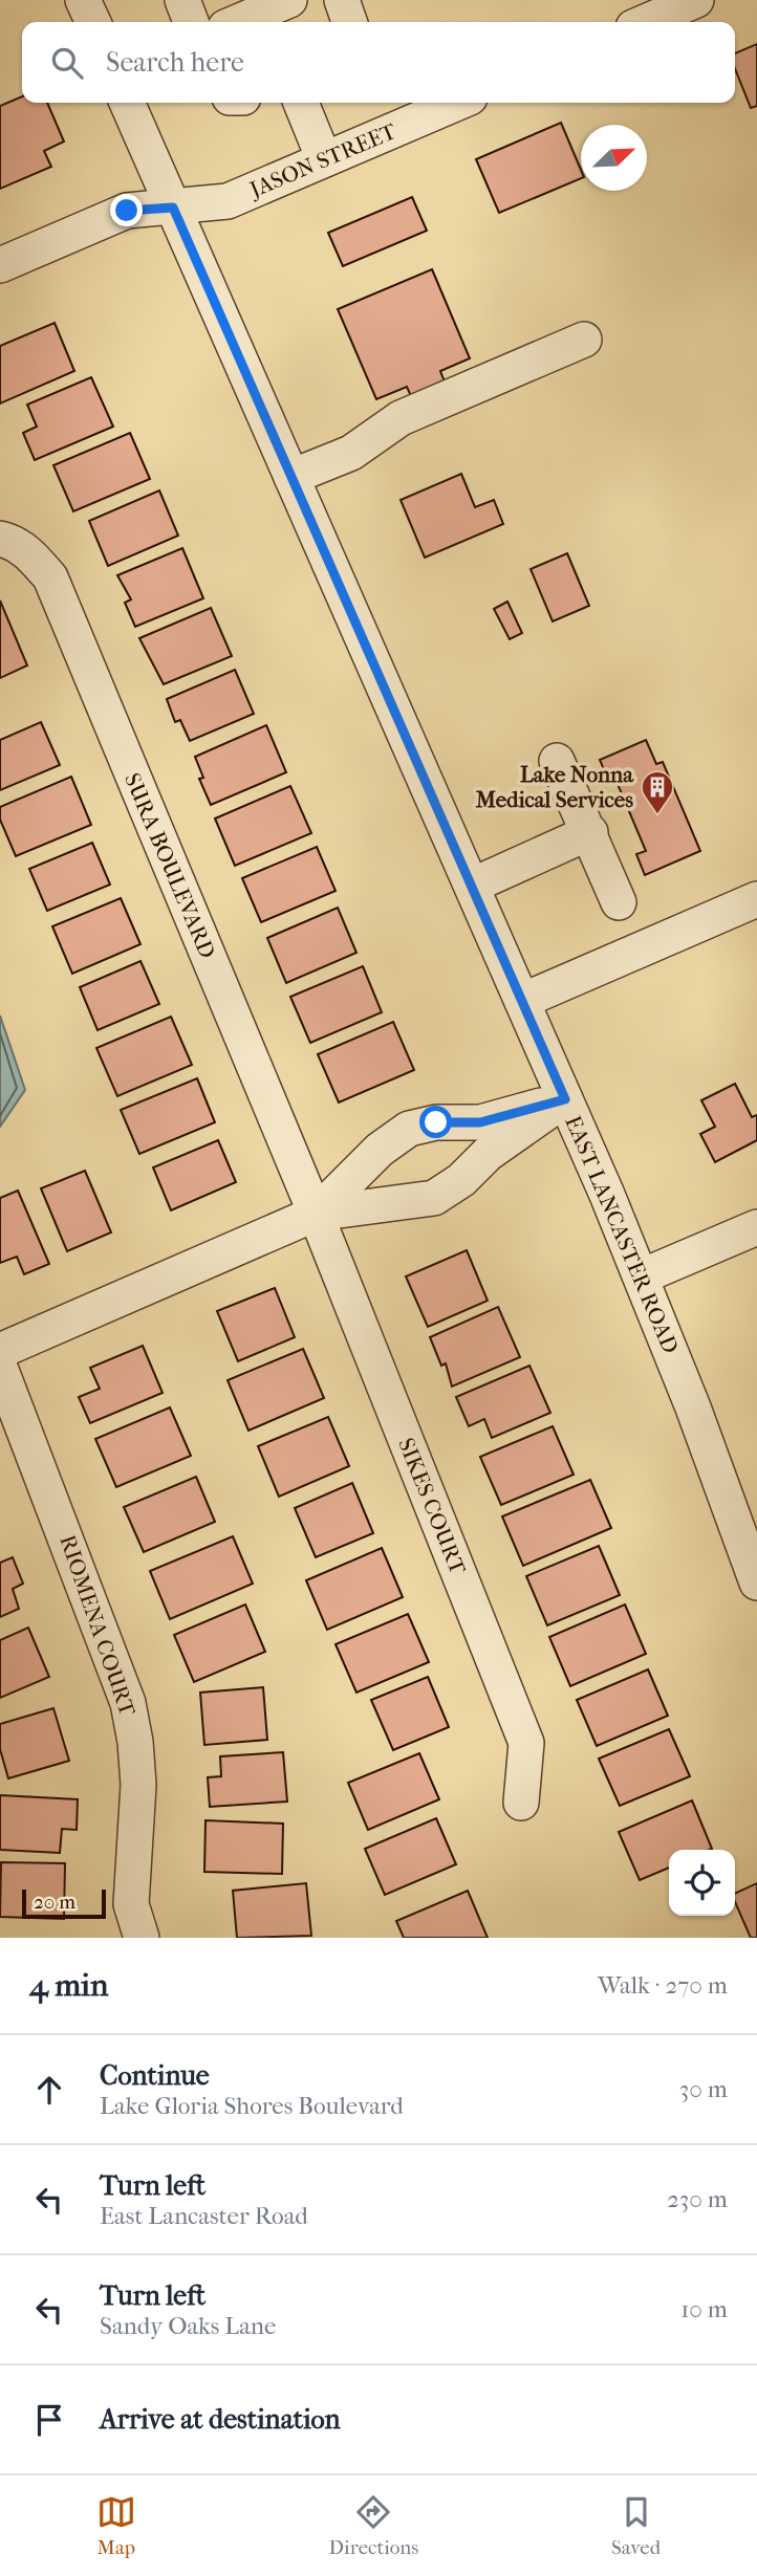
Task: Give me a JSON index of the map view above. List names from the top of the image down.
{
  "streets": {
    "street": [
      "JASON STREET",
      "SURA BOULEVARD",
      "EAST LANCASTER ROAD",
      "SIKES COURT",
      "RIOMENA COURT"
    ]
  },
  "crossings": [
    ["JASON STREET", "EAST LANCASTER ROAD"],
    ["SURA BOULEVARD", "SIKES COURT"]
  ],
  "places": {
    "building": ["Lake Nonna Medical Services"]
  },
  "scale_bar": "20 m",
  "north": "top right",
  "page": {
    "search": "Search here",
    "scale": "20 m",
    "heading": ["4 min", "Walk · 270 m"],
    "list": [
      ["Continue", "Lake Gloria Shores Boulevard", "30 m"],
      ["Turn left", "East Lancaster Road", "230 m"],
      ["Turn left", "Sandy Oaks Lane", "10 m"],
      "Arrive at destination"
    ],
    "nav": ["Map", "Directions", "Saved"]
  }
}
